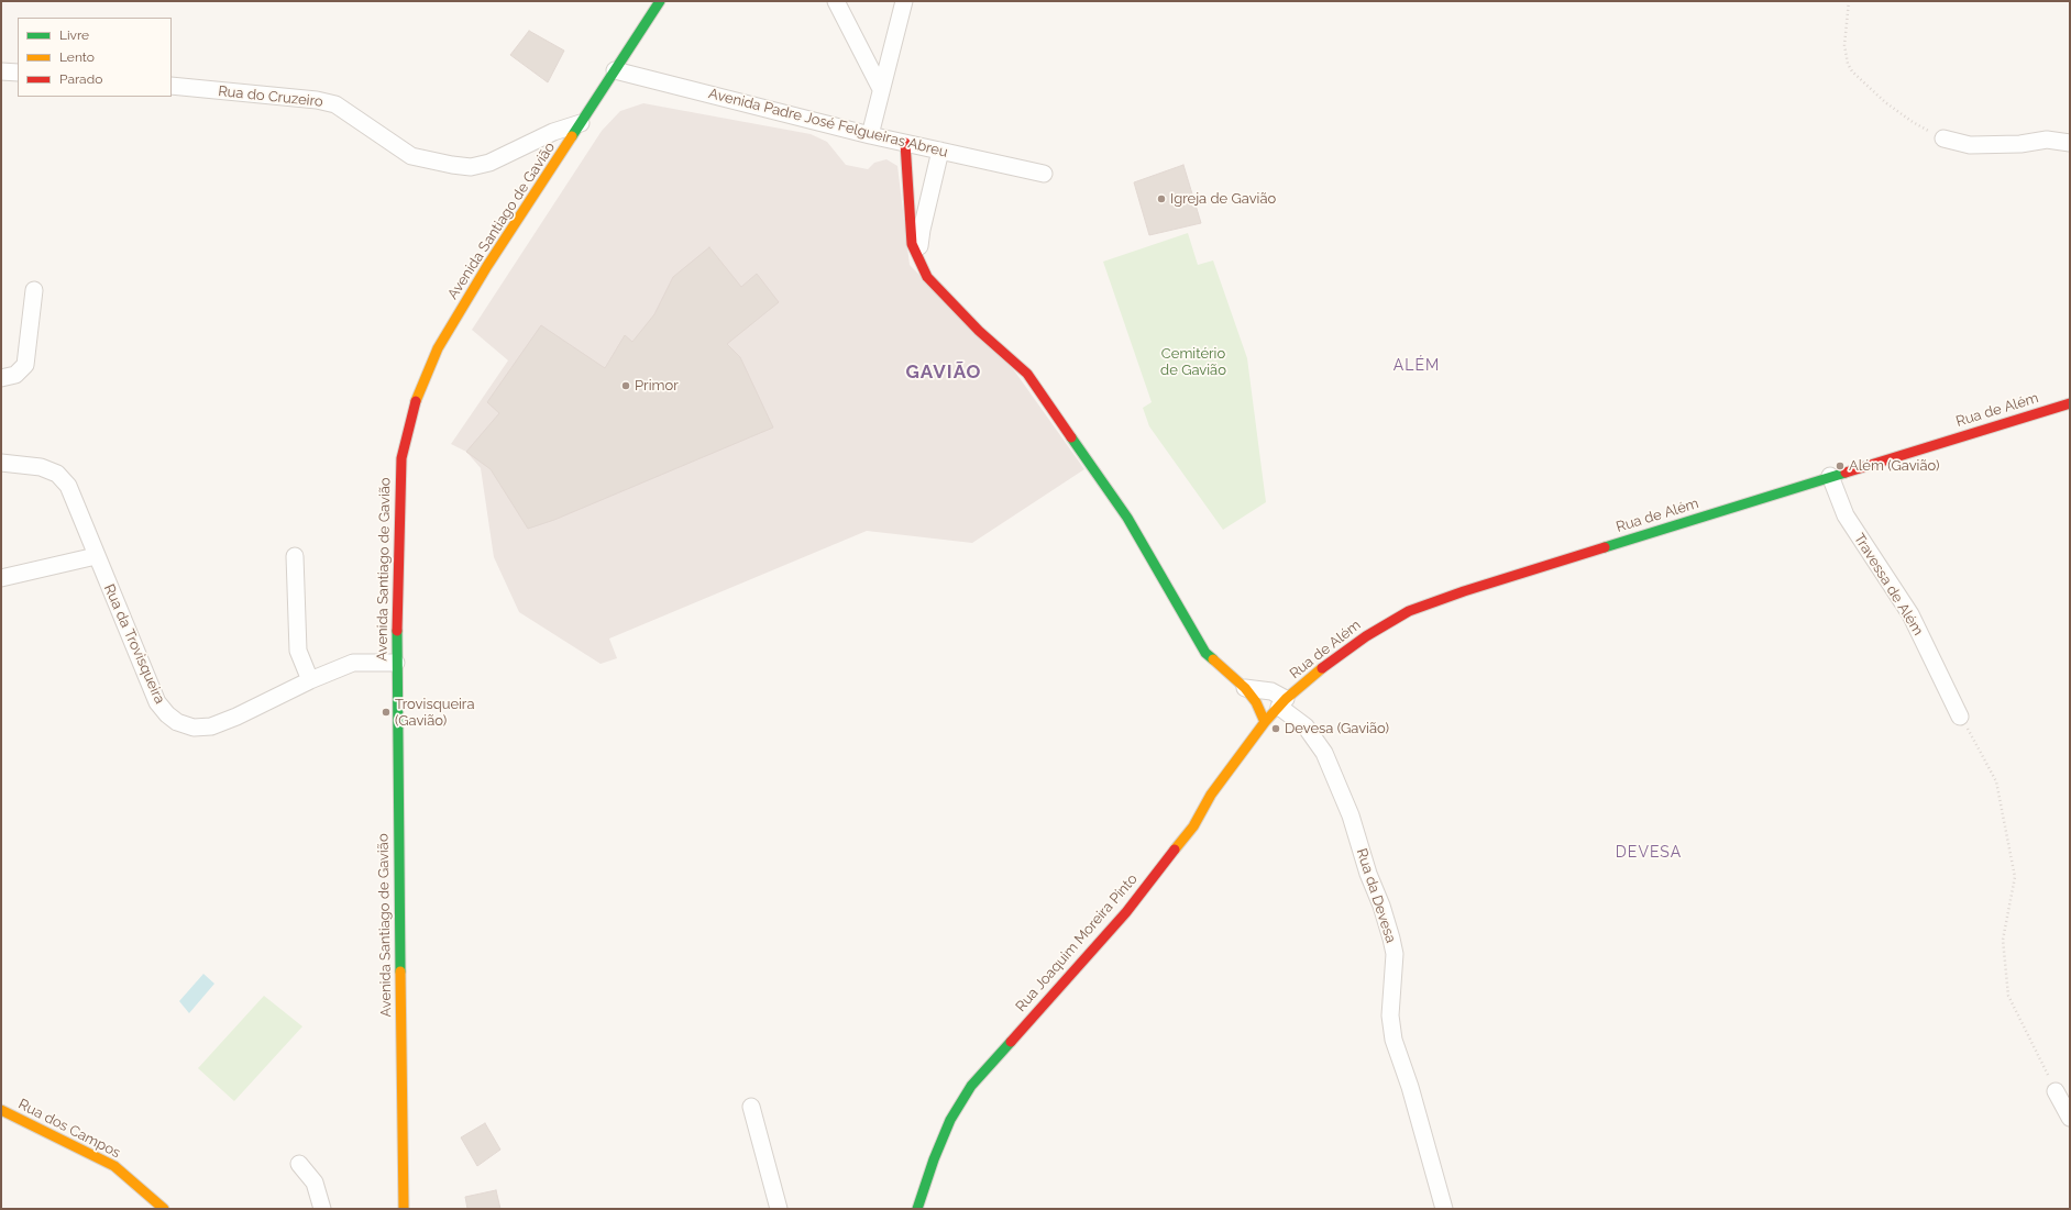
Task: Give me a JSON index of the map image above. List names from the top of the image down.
{
  "streets": {
    "street": [
      "Rua do Cruzeiro",
      "Avenida Padre José Felgueiras Abreu",
      "Avenida Santiago de Gavião",
      "Rua de Além",
      "Travessa de Além",
      "Rua da Trovisqueira",
      "Rua da Devesa",
      "Rua Joaquim Moreira Pinto",
      "Rua dos Campos"
    ]
  },
  "crossings": [
    ["Rua do Cruzeiro", "Avenida Santiago de Gavião"],
    ["Avenida Padre José Felgueiras Abreu", "Avenida Santiago de Gavião"],
    ["Avenida Santiago de Gavião", "Rua da Trovisqueira"],
    ["Rua de Além", "Travessa de Além"],
    ["Rua de Além", "Rua da Devesa"],
    ["Rua de Além", "Rua Joaquim Moreira Pinto"],
    ["Rua da Devesa", "Rua Joaquim Moreira Pinto"]
  ],
  "districts": ["ALÉM", "GAVIÃO", "DEVESA"],
  "parks": ["Cemitério de Gavião"],
  "places": [
    "Igreja de Gavião",
    "Primor",
    "Além (Gavião)",
    "Trovisqueira (Gavião)",
    "Devesa (Gavião)"
  ],
  "legend": ["Livre", "Lento", "Parado"]
}
